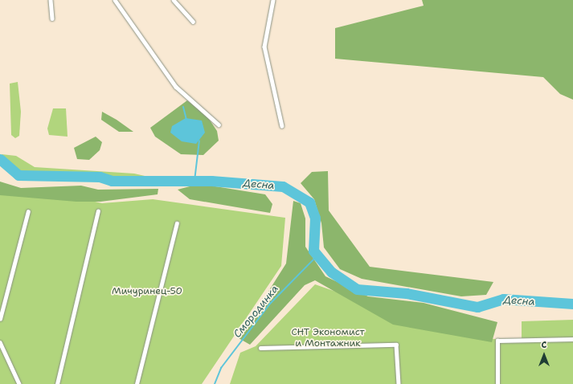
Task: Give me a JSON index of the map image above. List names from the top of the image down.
{
  "water": ["Десна", "Смородинка"],
  "parks": ["Мичуринец-50", "СНТ Экономист и Монтажник"],
  "north": "top"
}
